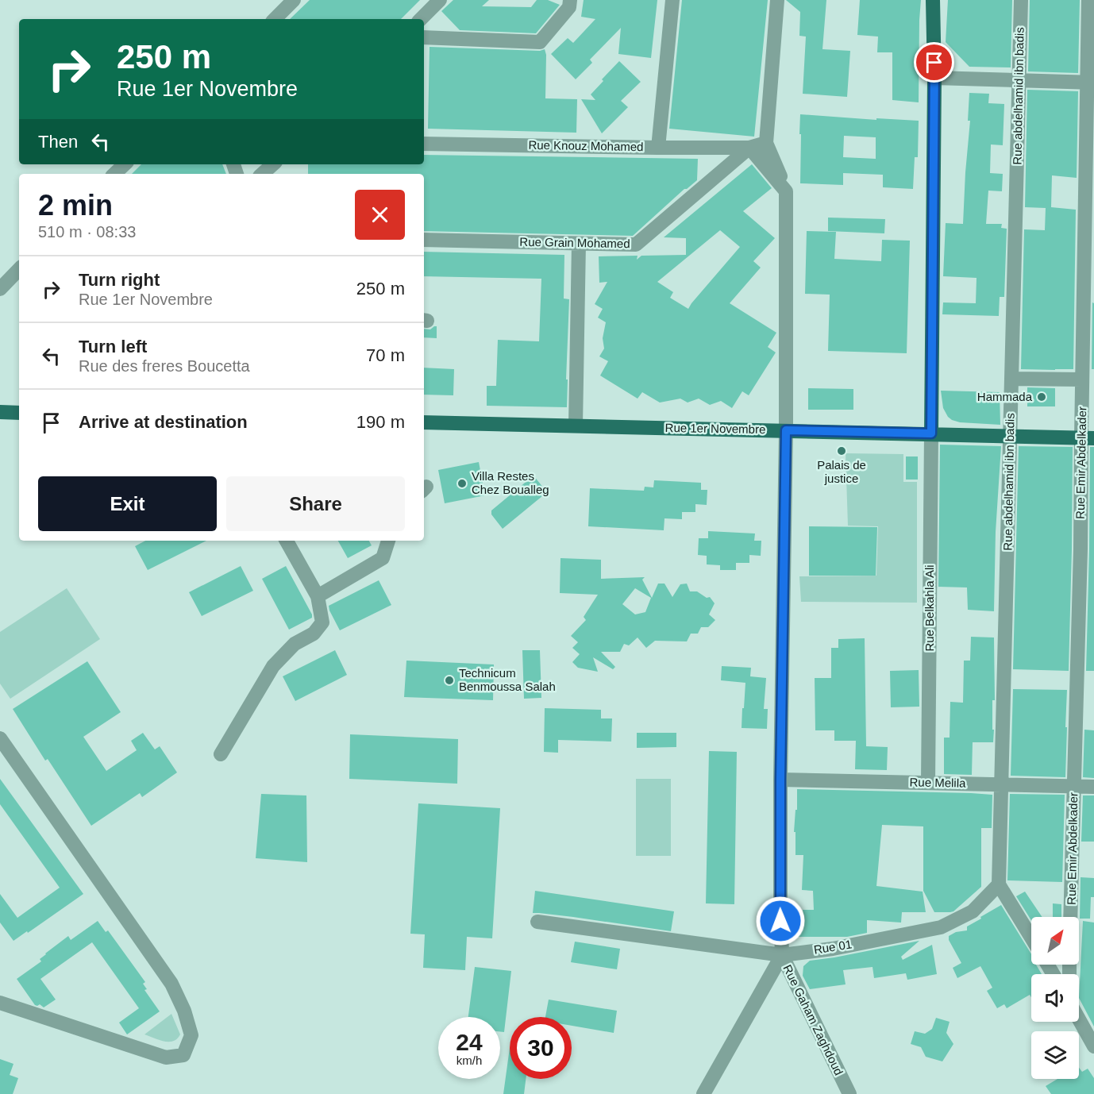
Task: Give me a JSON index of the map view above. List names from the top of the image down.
{
  "streets": {
    "main road": ["Rue 1er Novembre"],
    "street": [
      "Rue abdelhamid ibn badis",
      "Rue Knouz Mohamed",
      "Rue Grain Mohamed",
      "Rue Emir Abdelkader",
      "Rue Belkahla Ali",
      "Rue Melila",
      "Rue 01",
      "Rue Gaham Zaghdoud"
    ]
  },
  "crossings": [
    ["Rue abdelhamid ibn badis", "Rue 1er Novembre"],
    ["Rue abdelhamid ibn badis", "Rue Melila"],
    ["Rue abdelhamid ibn badis", "Rue 01"],
    ["Rue Knouz Mohamed", "Rue Grain Mohamed"],
    ["Rue 1er Novembre", "Rue Emir Abdelkader"],
    ["Rue 1er Novembre", "Rue Belkahla Ali"],
    ["Rue 1er Novembre", "Rue Gaham Zaghdoud"],
    ["Rue Emir Abdelkader", "Rue Melila"],
    ["Rue Belkahla Ali", "Rue Melila"],
    ["Rue Melila", "Rue Gaham Zaghdoud"],
    ["Rue 01", "Rue Gaham Zaghdoud"]
  ],
  "places": [
    "Hammada",
    "Palais de justice",
    "Villa Restes Chez Boualleg",
    "Technicum Benmoussa Salah"
  ],
  "north": "top right",
  "page": {
    "turn": ["250 m", "Rue 1er Novembre"],
    "then": "Then",
    "heading": ["2 min", "510 m · 08:33"],
    "list": [
      {
        "name": "Turn right",
        "note": "Rue 1er Novembre",
        "value": "250 m"
      },
      {
        "name": "Turn left",
        "note": "Rue des freres Boucetta",
        "value": "70 m"
      },
      {
        "name": "Arrive at destination",
        "value": "190 m"
      }
    ],
    "buttons": ["Exit", "Share"],
    "speed": "24 km/h",
    "limit": "30"
  }
}
